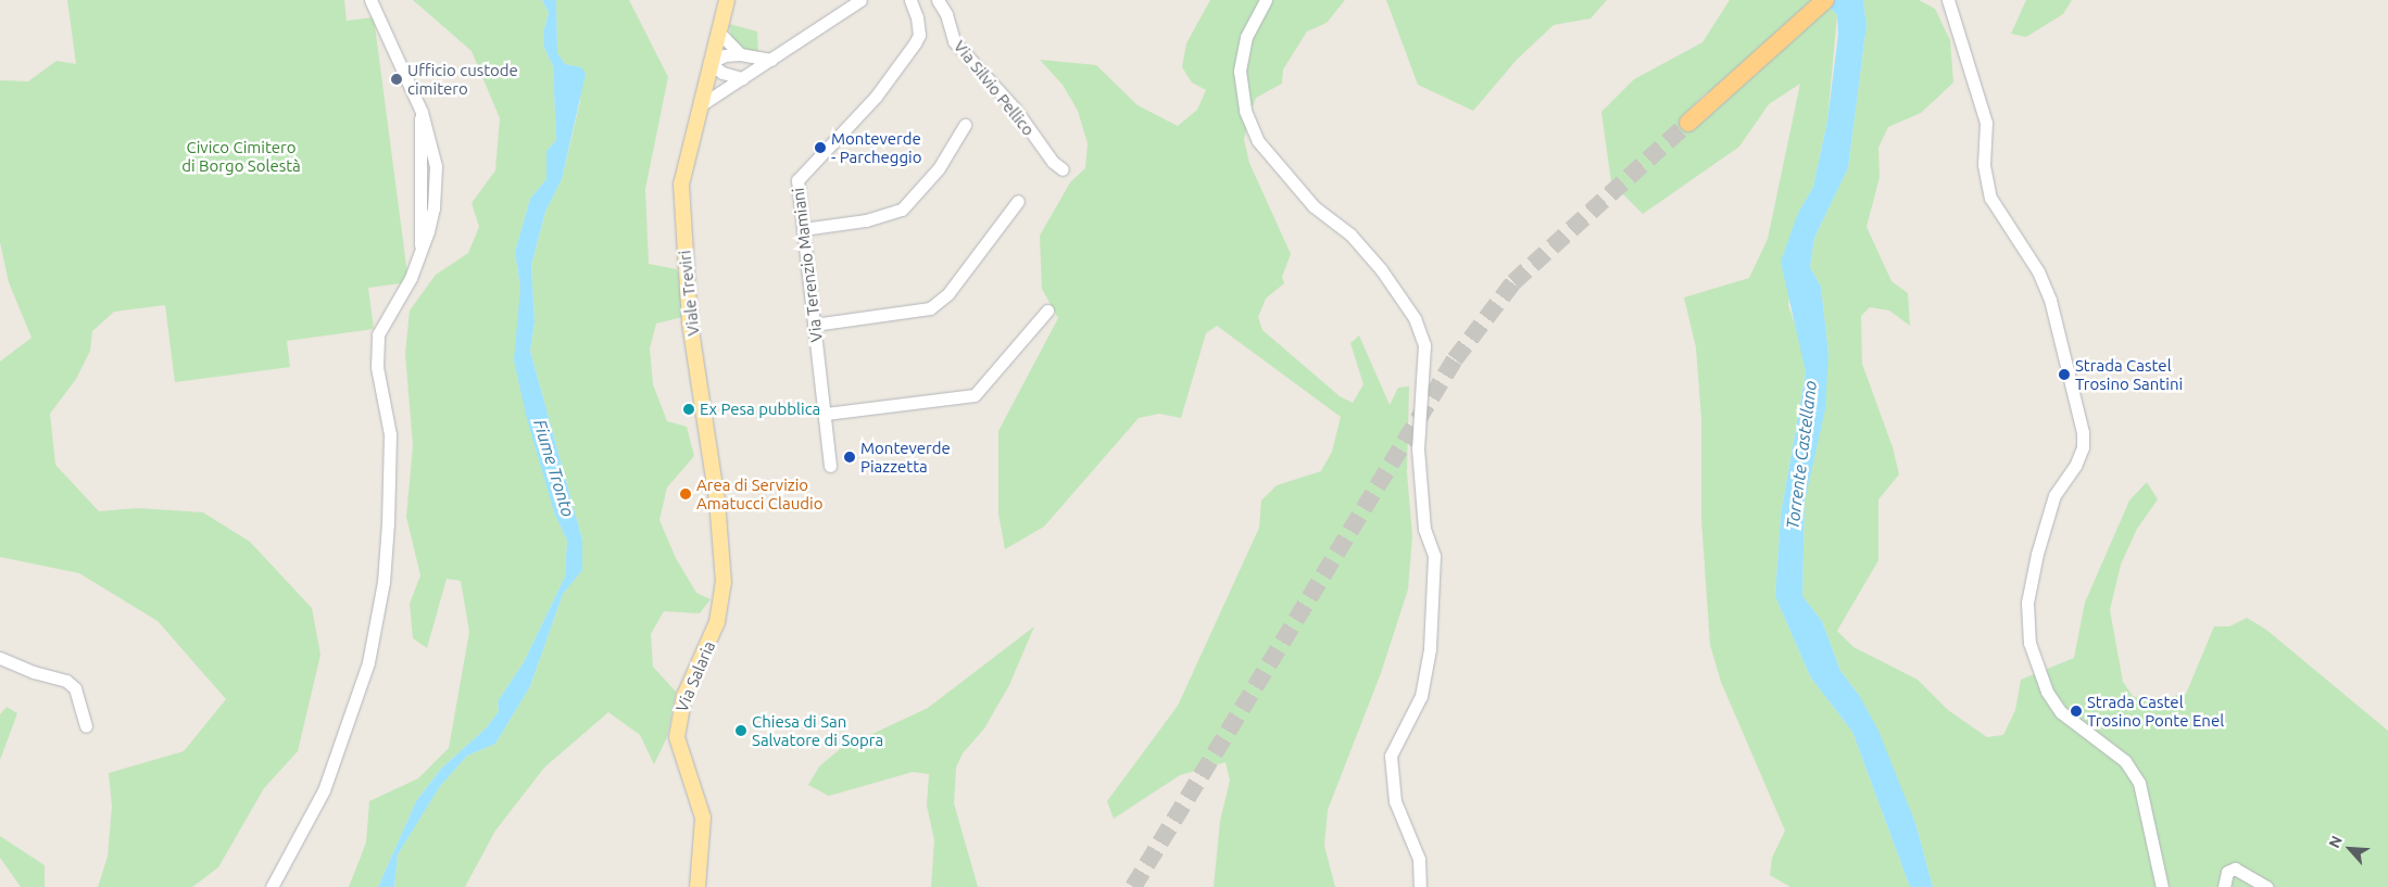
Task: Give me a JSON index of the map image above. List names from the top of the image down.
{
  "streets": {
    "main road": ["Viale Treviri", "Via Salaria"],
    "street": ["Via Silvio Pellico", "Via Terenzio Mamiani"]
  },
  "crossings": [
    ["Viale Treviri", "Via Salaria"]
  ],
  "water": ["Torrente Castellano", "Fiume Tronto"],
  "parks": ["Civico Cimitero di Borgo Solestà"],
  "places": [
    "Ufficio custode cimitero",
    "Monteverde - Parcheggio",
    "Strada Castel Trosino Santini",
    "Ex Pesa pubblica",
    "Monteverde Piazzetta",
    "Area di Servizio Amatucci Claudio",
    "Strada Castel Trosino Ponte Enel",
    "Chiesa di San Salvatore di Sopra"
  ],
  "north": "top left"
}
